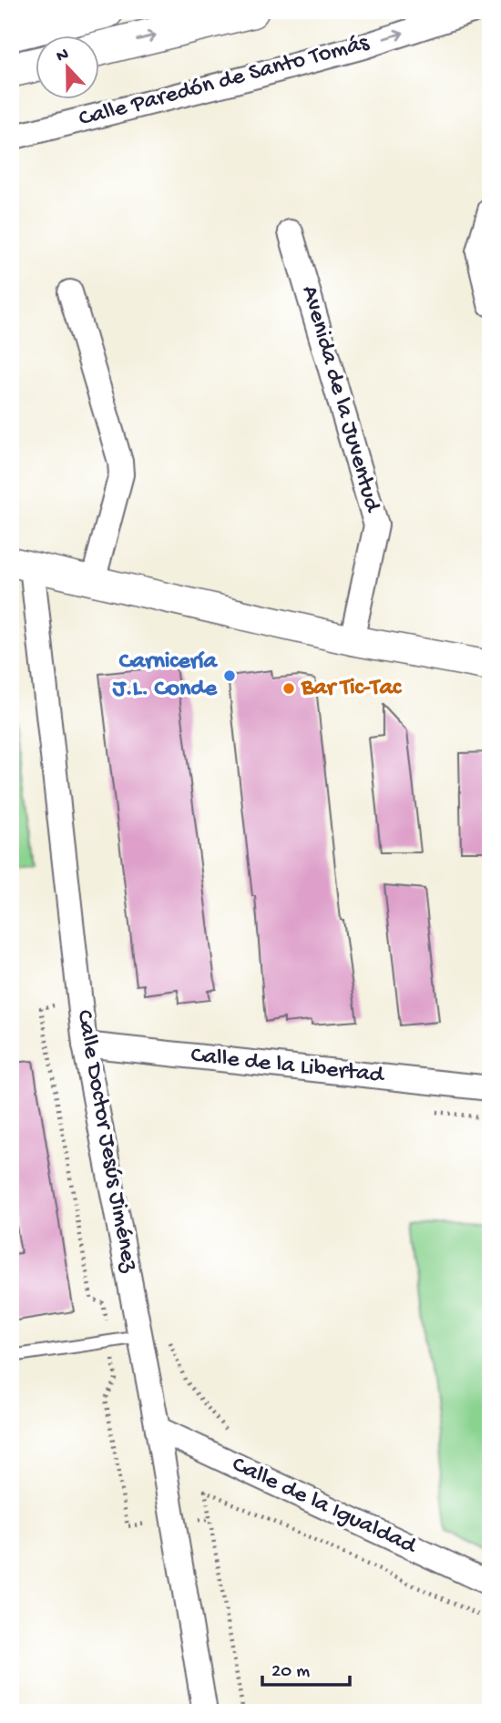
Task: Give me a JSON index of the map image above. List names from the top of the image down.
{
  "streets": {
    "street": [
      "Calle Paredón de Santo Tomás",
      "Avenida de la Juventud",
      "Calle de la Libertad",
      "Calle Doctor Jesús Jiménez",
      "Calle de la Igualdad"
    ]
  },
  "crossings": [
    ["Calle de la Libertad", "Calle Doctor Jesús Jiménez"],
    ["Calle Doctor Jesús Jiménez", "Calle de la Igualdad"]
  ],
  "one_way": ["Calle Paredón de Santo Tomás"],
  "places": ["Carnicería J.L. Conde", "Bar Tic-Tac"],
  "scale_bar": "20 m",
  "north": "top"
}
